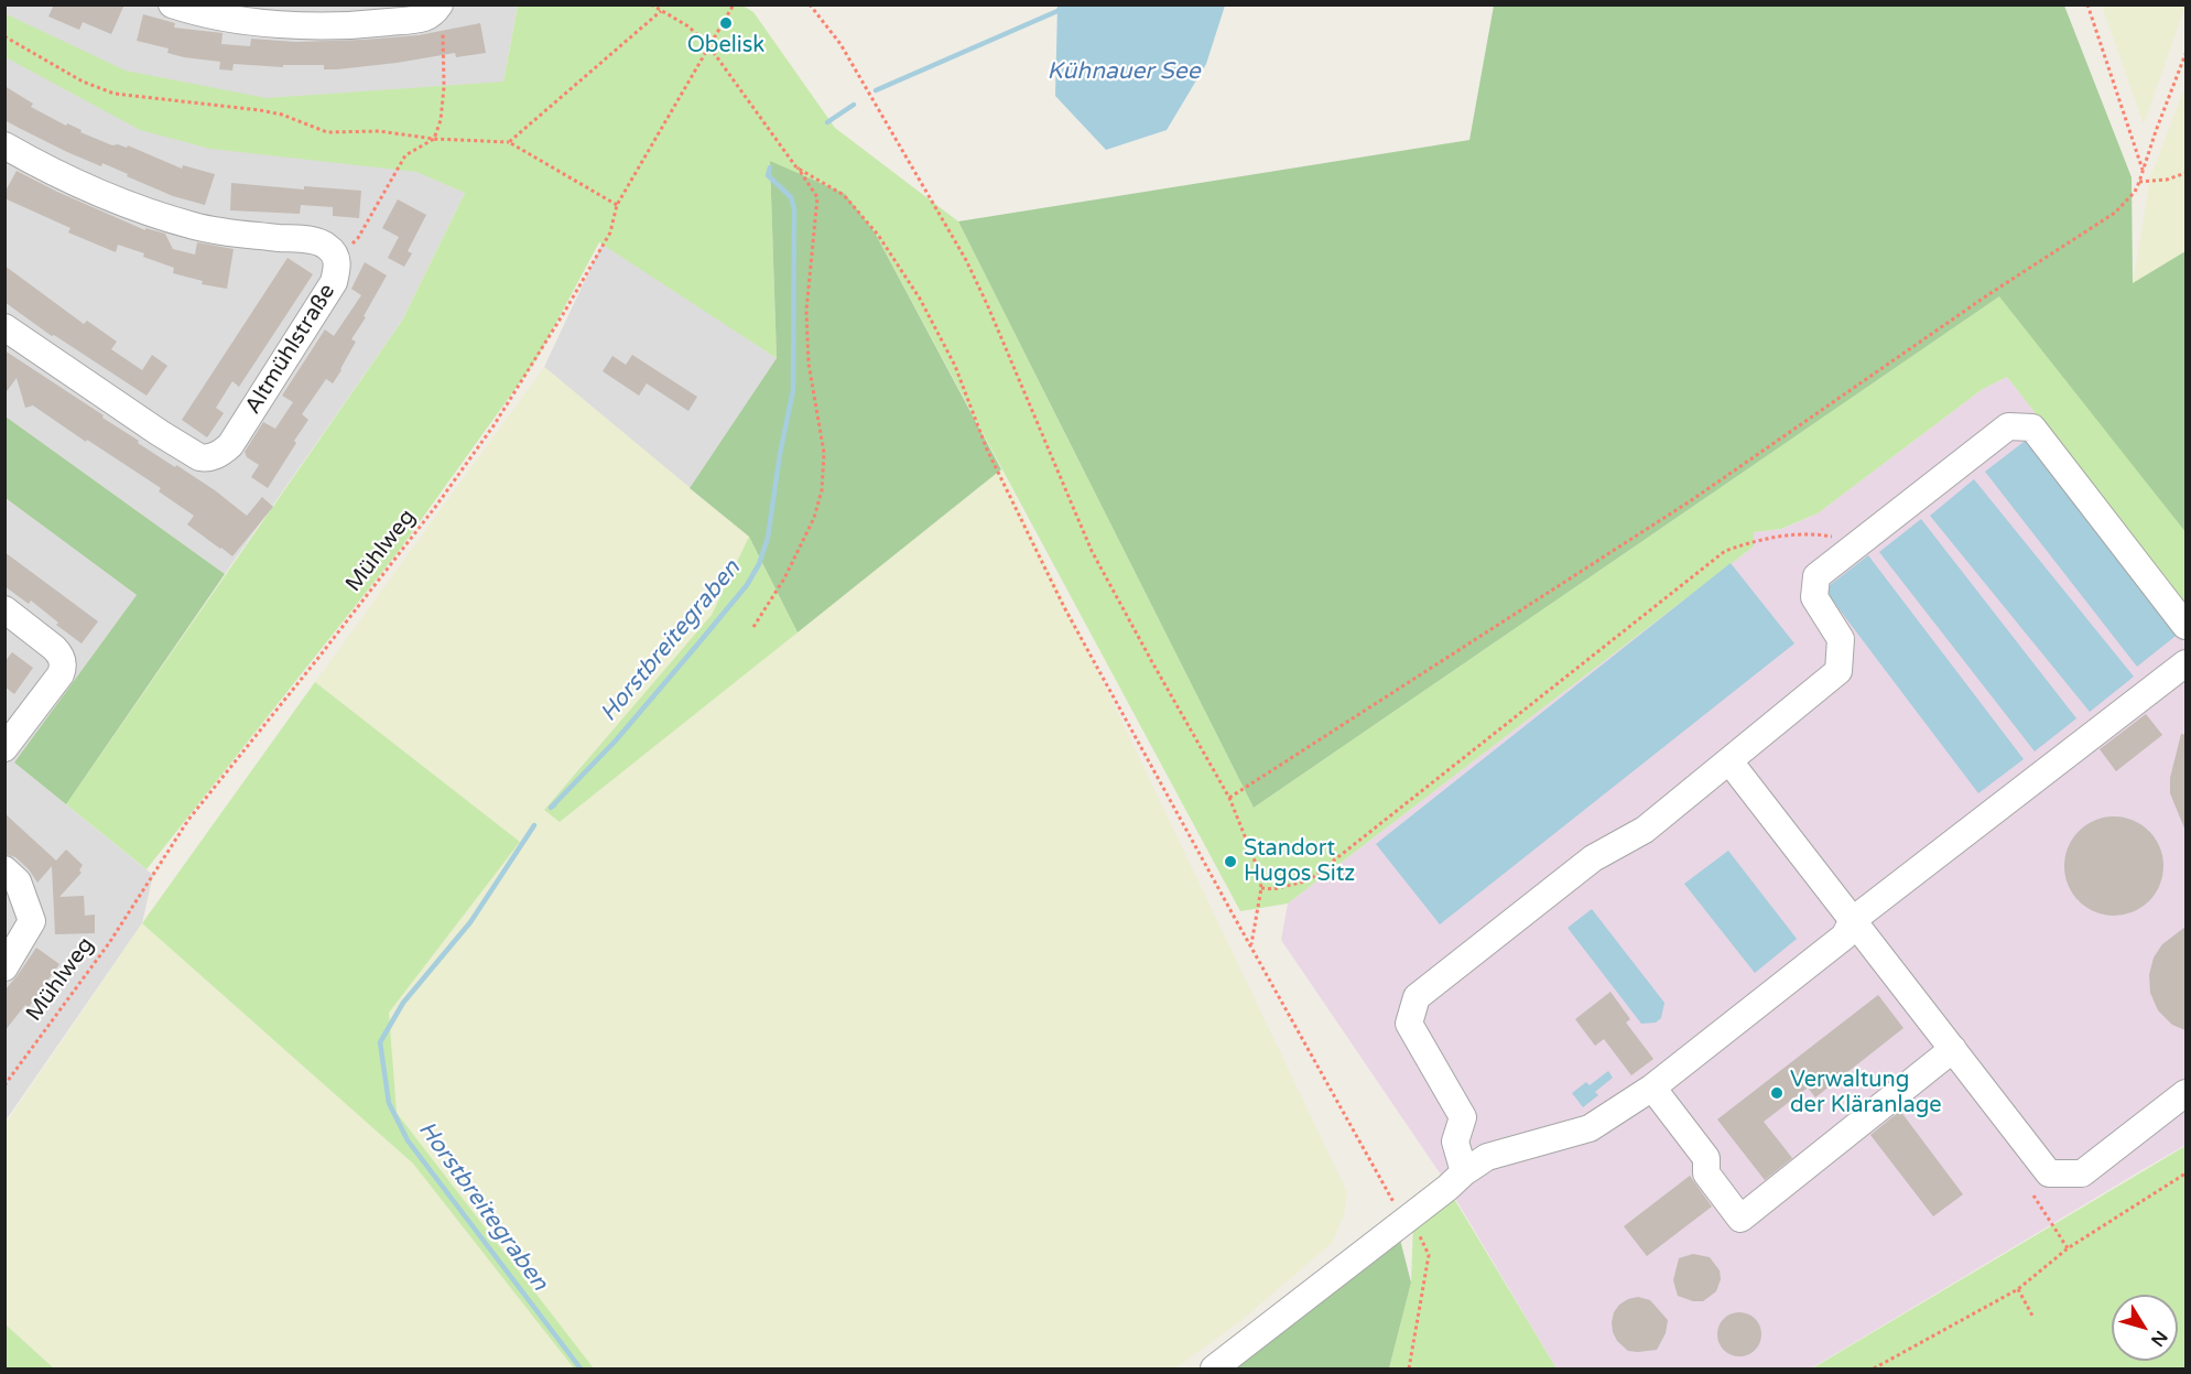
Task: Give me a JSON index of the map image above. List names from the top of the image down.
{
  "streets": {
    "street": ["Altmühlstraße"],
    "path": ["Mühlweg"]
  },
  "water": ["Kühnauer See", "Horstbreitegraben"],
  "places": ["Obelisk", "Standort Hugos Sitz", "Verwaltung der Kläranlage"],
  "north": "bottom right"
}
